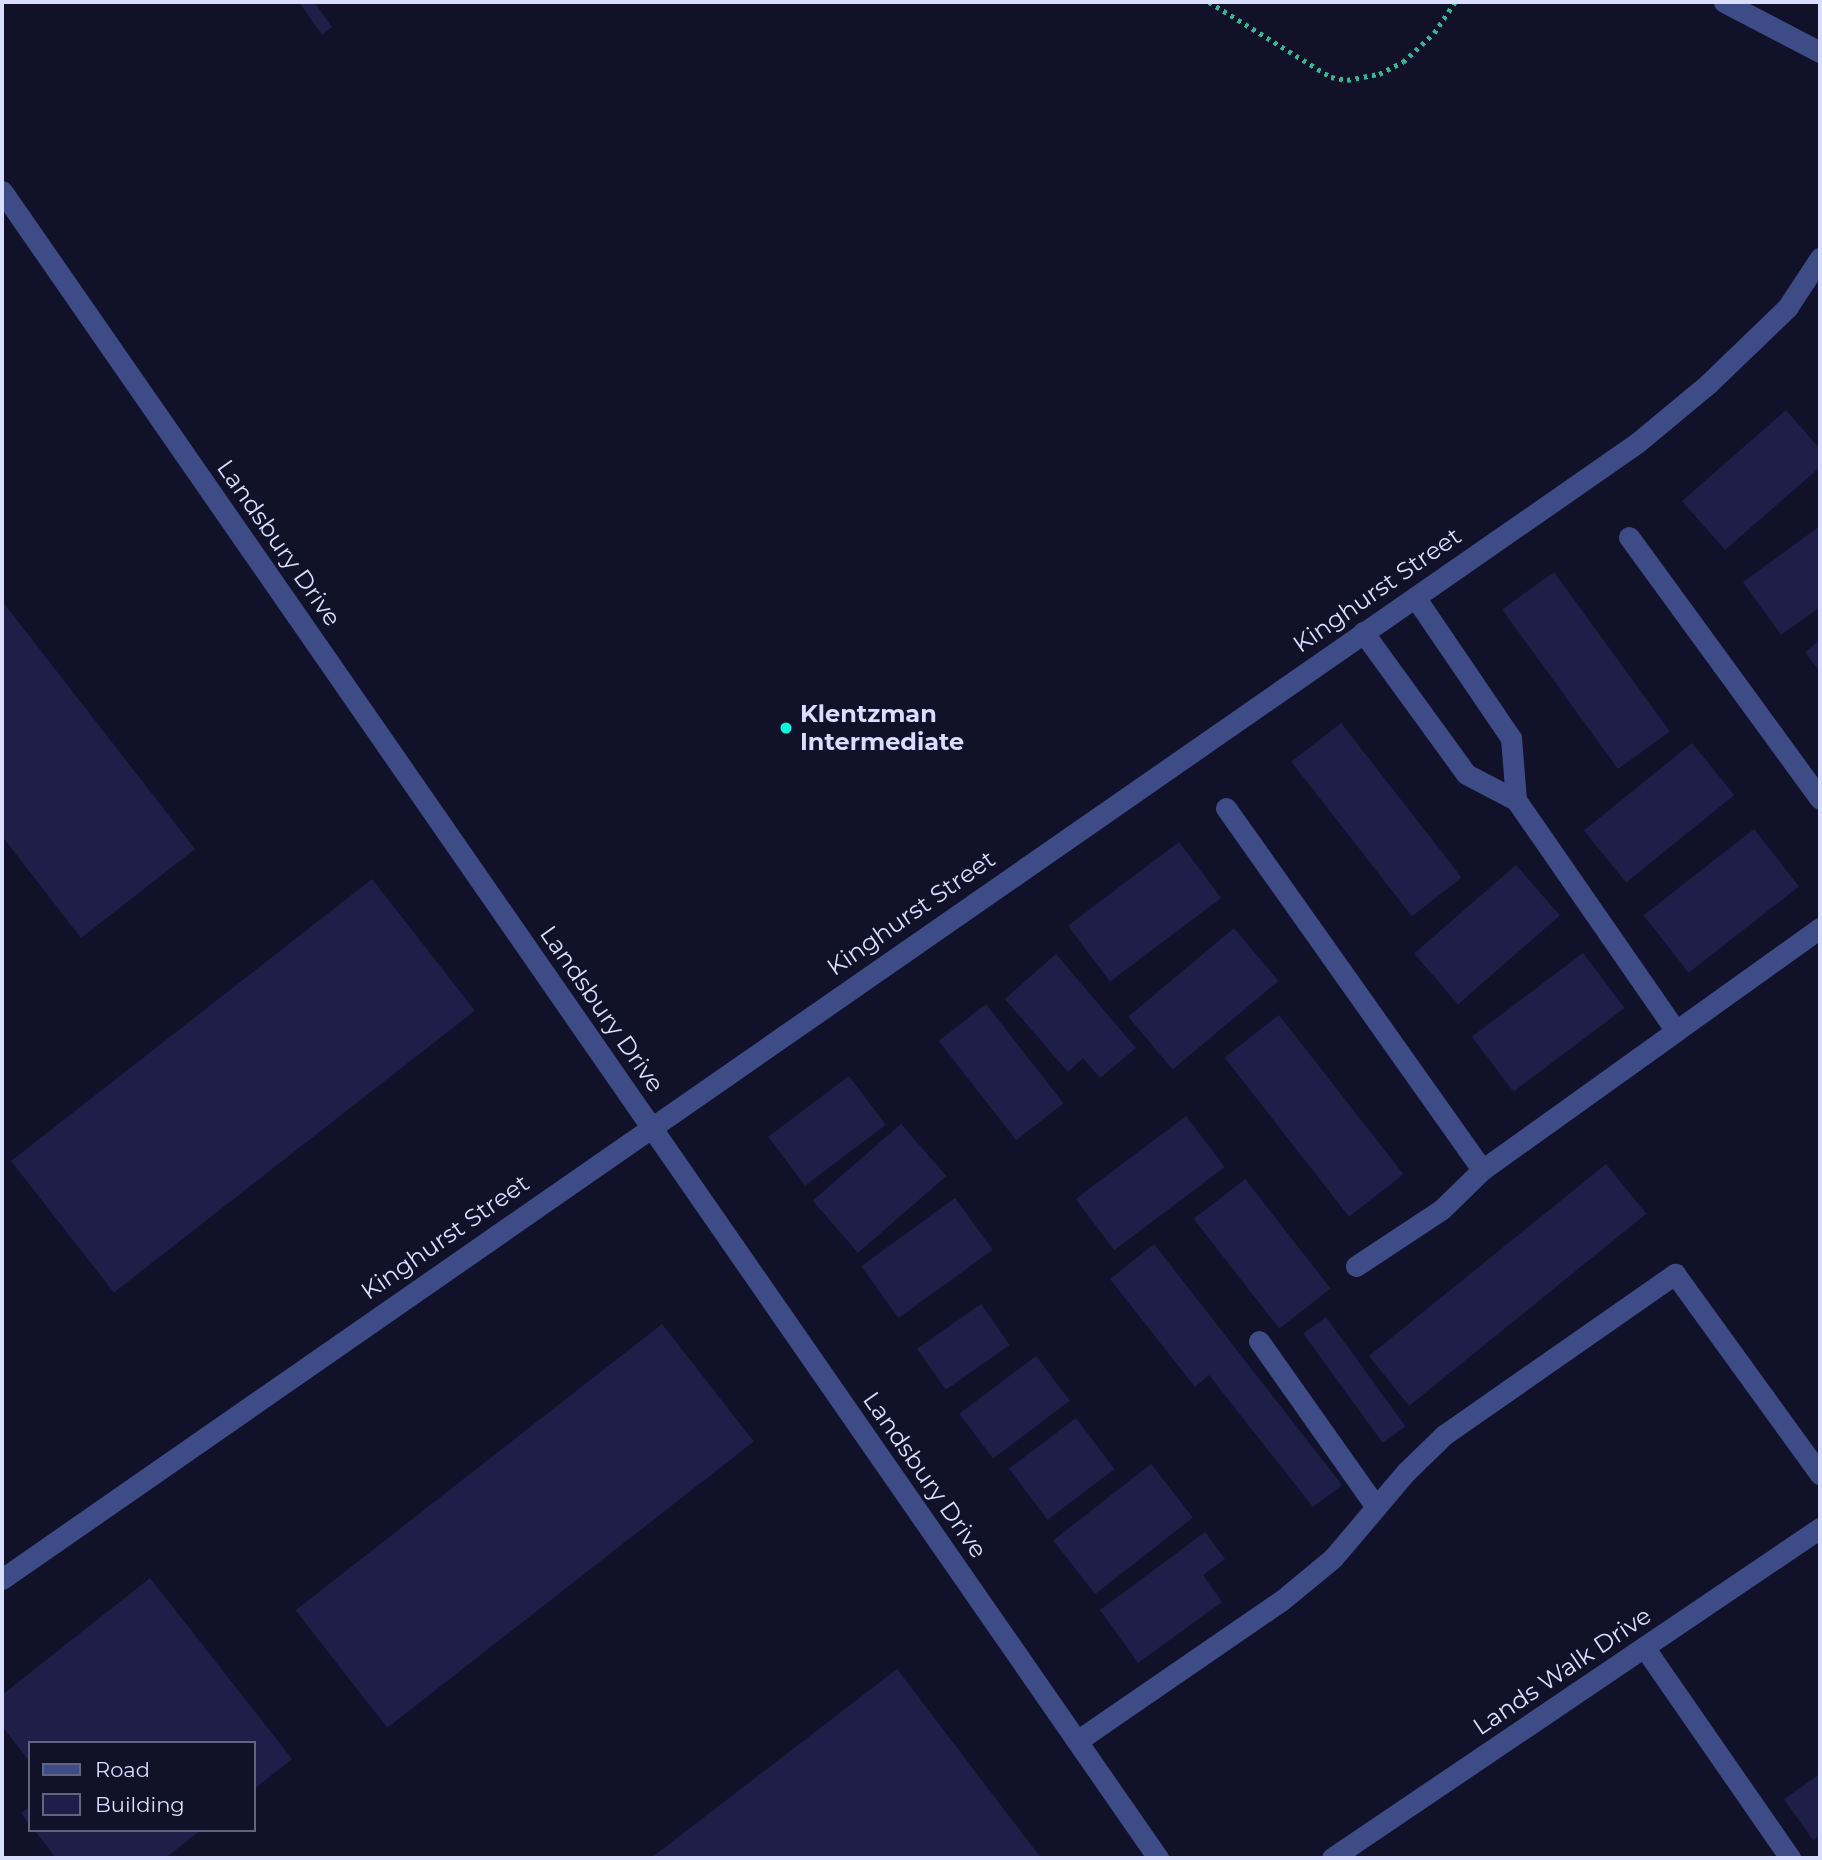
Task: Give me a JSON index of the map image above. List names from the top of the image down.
{
  "streets": {
    "street": ["Landsbury Drive", "Kinghurst Street", "Lands Walk Drive"]
  },
  "crossings": [
    ["Landsbury Drive", "Kinghurst Street"]
  ],
  "places": ["Klentzman Intermediate"],
  "legend": ["Road", "Building"]
}
